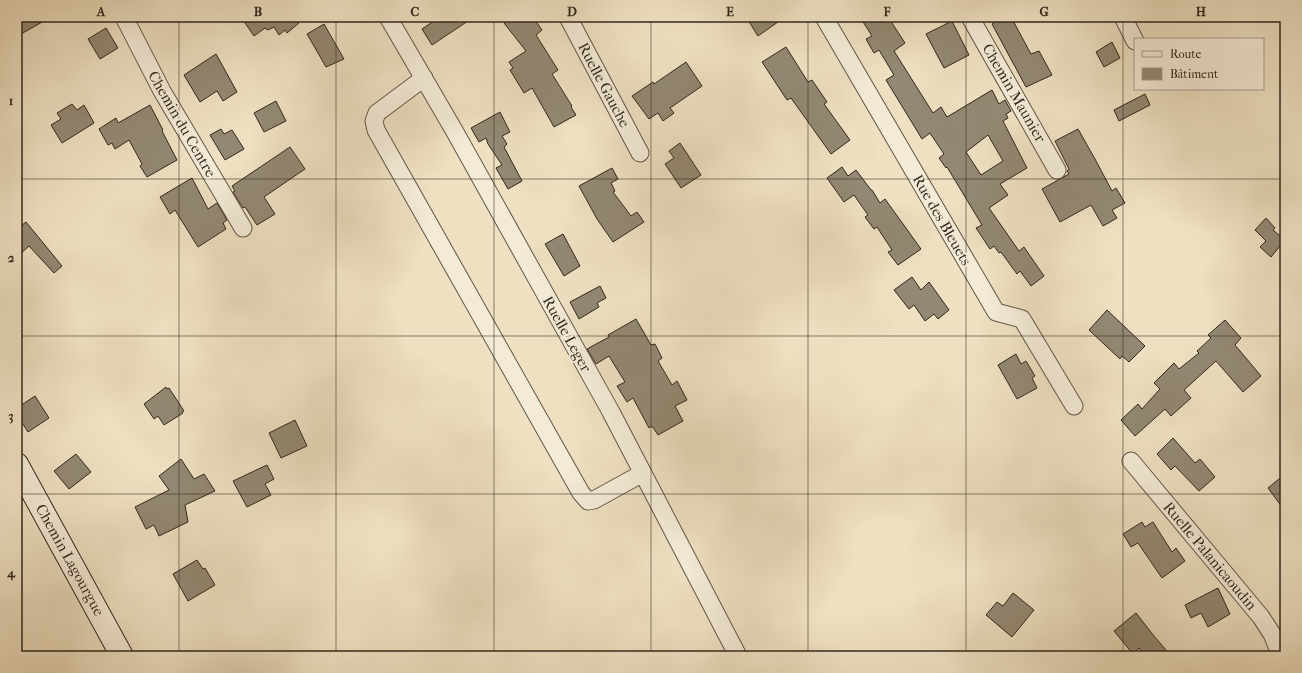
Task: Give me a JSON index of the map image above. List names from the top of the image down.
{
  "streets": {
    "street": [
      "Ruelle Gauche",
      "Chemin Maunier",
      "Chemin du Centre",
      "Rue des Bleuets",
      "Ruelle Leger",
      "Ruelle Palanicaoudin",
      "Chemin Lagourgue"
    ]
  },
  "legend": ["Route", "Bâtiment"],
  "grid": {
    "columns": [
      "A",
      "B",
      "C",
      "D",
      "E",
      "F",
      "G",
      "H"
    ],
    "rows": [
      "1",
      "2",
      "3",
      "4"
    ]
  }
}
